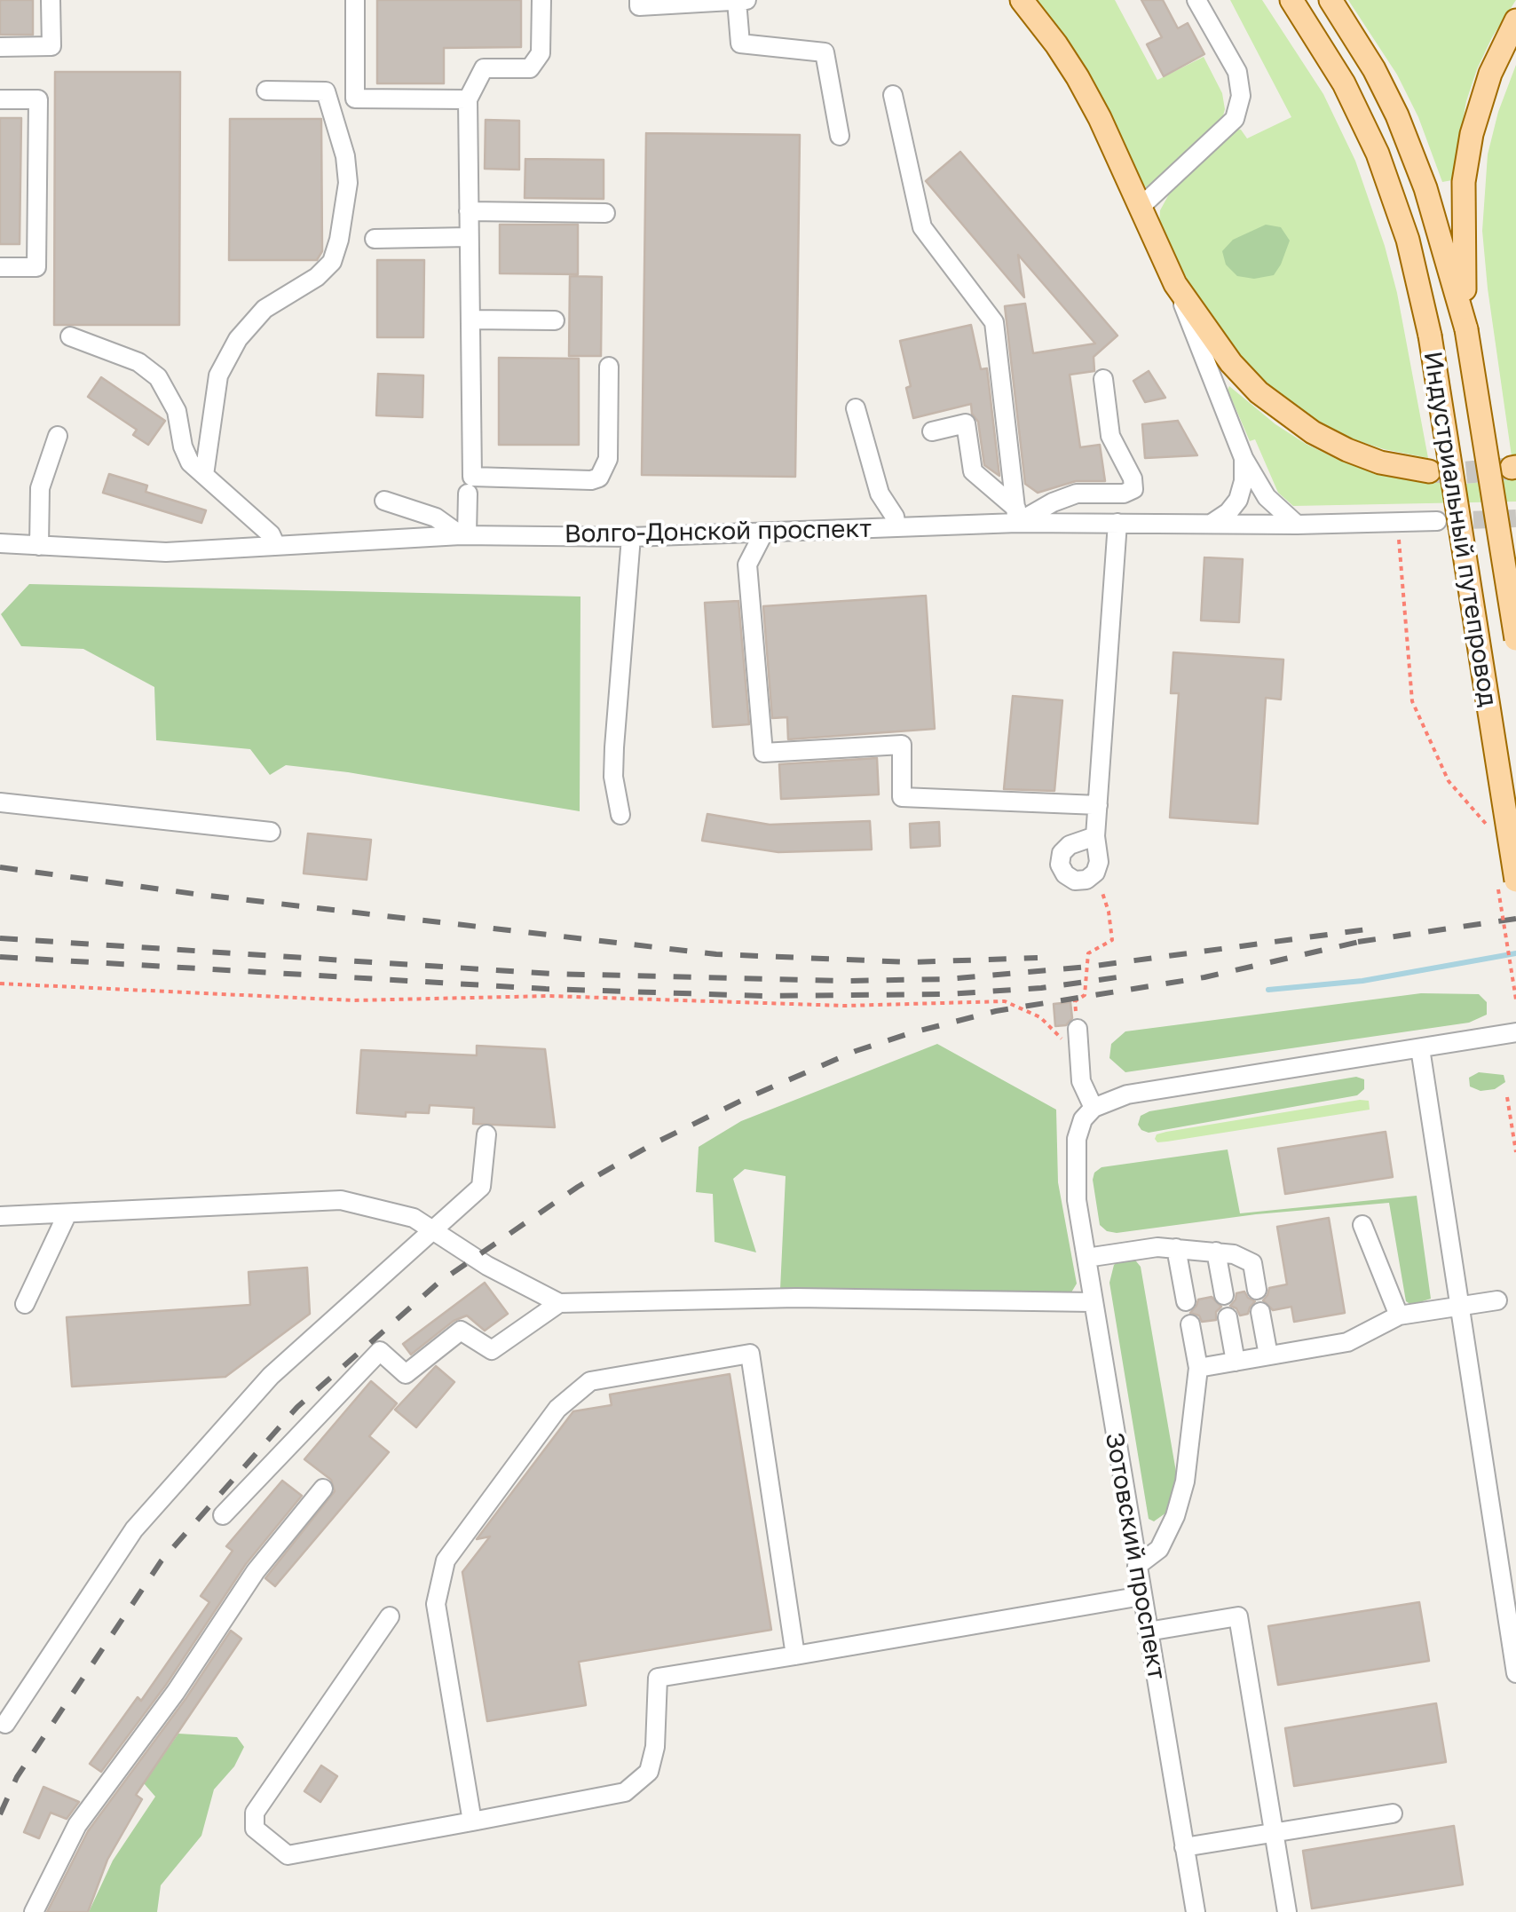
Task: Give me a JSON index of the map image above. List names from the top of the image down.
{
  "streets": {
    "main road": ["Индустриальный путепровод"],
    "street": ["Волго-Донской проспект", "Зотовский проспект"]
  }
}
